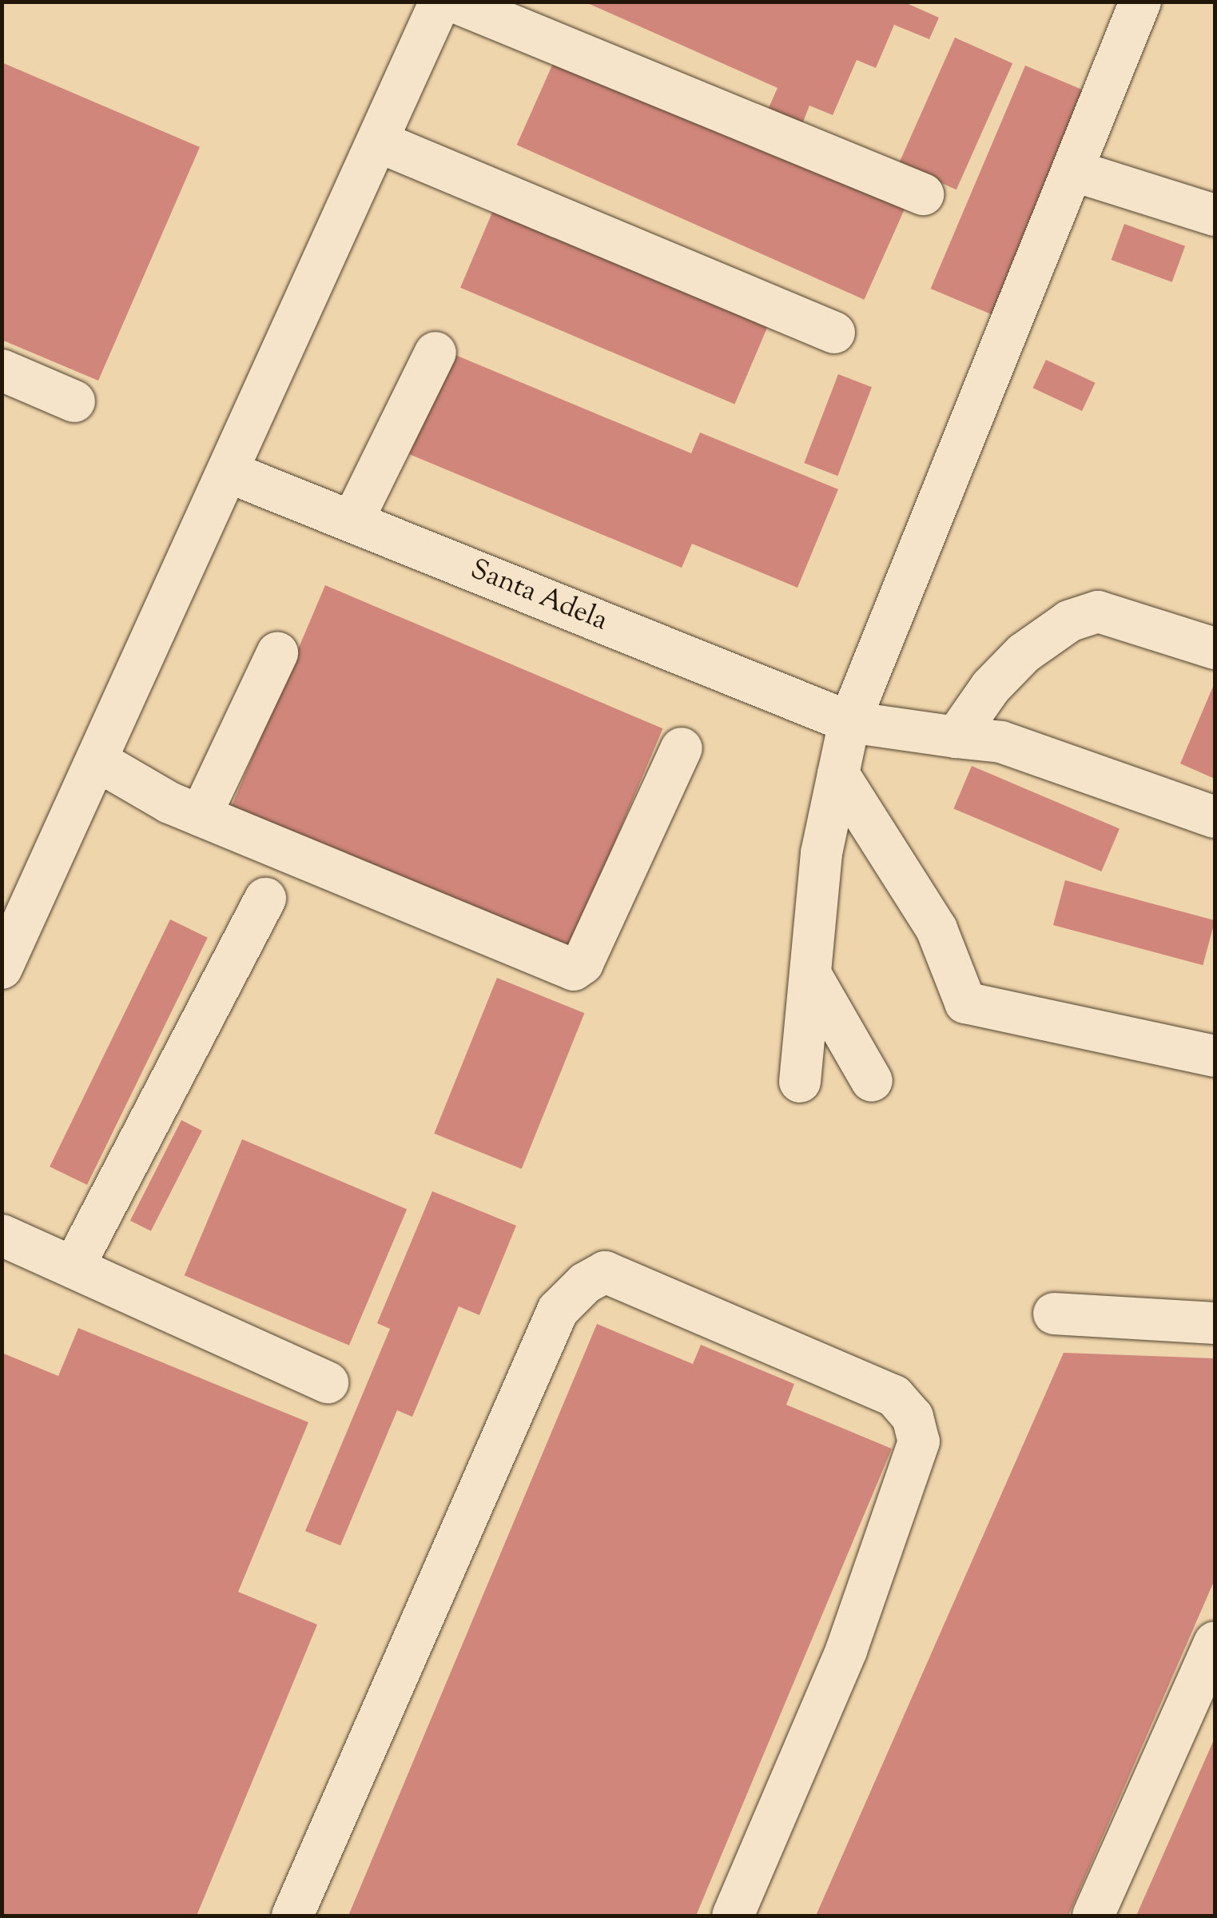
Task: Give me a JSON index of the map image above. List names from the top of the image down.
{
  "streets": {
    "street": ["Santa Adela"]
  }
}
